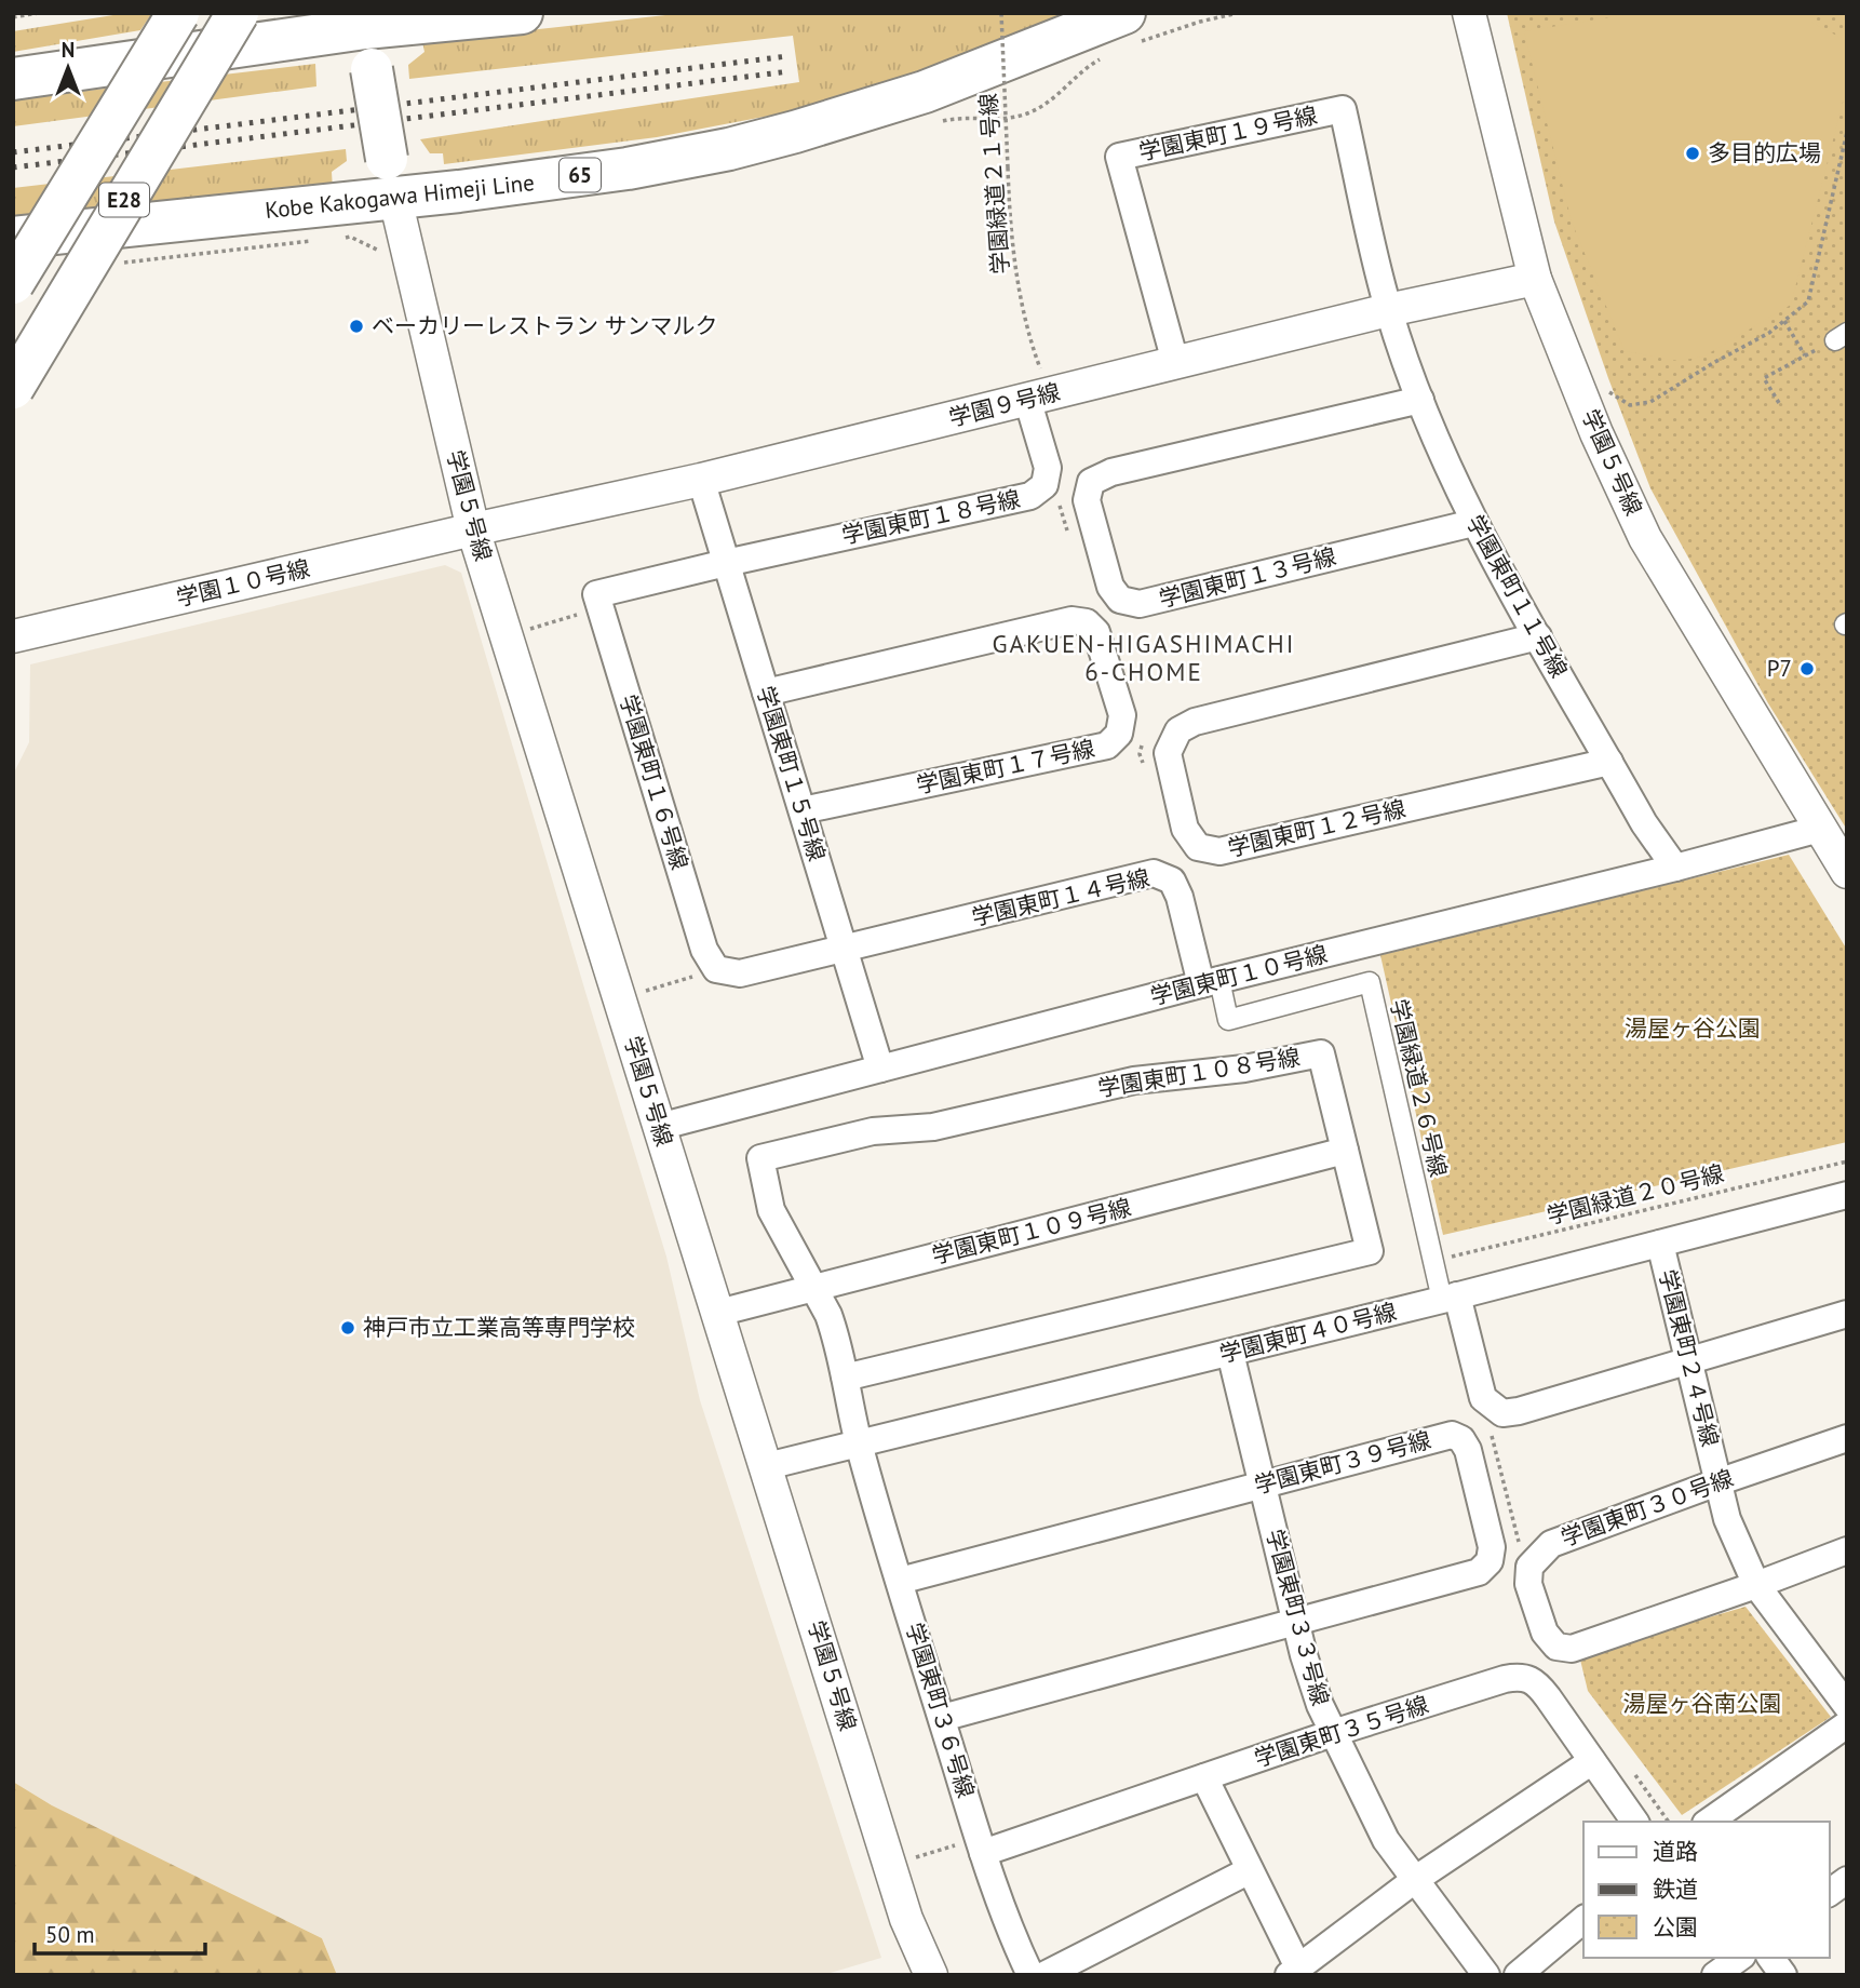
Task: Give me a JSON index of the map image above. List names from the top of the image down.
{
  "streets": {
    "main road": ["65", "Kobe Kakogawa Himeji Line", "E28"],
    "street": [
      "学園東町１９号線",
      "学園９号線",
      "学園５号線",
      "学園東町１８号線",
      "学園東町１３号線",
      "学園１０号線",
      "学園東町１１号線",
      "学園東町１７号線",
      "学園東町１５号線",
      "学園東町１６号線",
      "学園東町１２号線",
      "学園東町１４号線",
      "学園東町１０号線",
      "学園東町１０８号線",
      "学園緑道２６号線",
      "学園東町１０９号線",
      "学園東町４０号線",
      "学園東町２４号線",
      "学園東町３９号線",
      "学園東町３０号線",
      "学園東町３３号線",
      "学園東町３６号線",
      "学園東町３５号線"
    ],
    "path": ["学園緑道２１号線", "学園緑道２０号線"]
  },
  "crossings": [
    ["学園東町１９号線", "学園９号線"],
    ["学園東町１９号線", "学園東町１１号線"],
    ["学園緑道２１号線", "学園９号線"],
    ["学園緑道２１号線", "学園東町１８号線"],
    ["Kobe Kakogawa Himeji Line", "学園５号線"],
    ["学園９号線", "学園５号線"],
    ["学園９号線", "学園東町１８号線"],
    ["学園９号線", "学園１０号線"],
    ["学園９号線", "学園東町１１号線"],
    ["学園９号線", "学園東町１５号線"],
    ["学園５号線", "学園１０号線"],
    ["学園５号線", "学園東町１０号線"],
    ["学園５号線", "学園東町１０９号線"],
    ["学園５号線", "学園東町４０号線"],
    ["学園東町１８号線", "学園東町１５号線"],
    ["学園東町１３号線", "学園東町１１号線"],
    ["学園東町１１号線", "学園東町１２号線"],
    ["学園東町１１号線", "学園東町１０号線"],
    ["学園東町１７号線", "学園東町１５号線"],
    ["学園東町１５号線", "学園東町１４号線"],
    ["学園東町１５号線", "学園東町１０号線"],
    ["学園東町１４号線", "学園東町１０号線"],
    ["学園東町１４号線", "学園緑道２６号線"],
    ["学園東町１０号線", "学園緑道２６号線"],
    ["学園東町１０８号線", "学園東町１０９号線"],
    ["学園東町１０８号線", "学園東町４０号線"],
    ["学園東町１０８号線", "学園東町３６号線"],
    ["学園緑道２６号線", "学園緑道２０号線"],
    ["学園緑道２６号線", "学園東町４０号線"],
    ["学園東町４０号線", "学園東町２４号線"],
    ["学園東町４０号線", "学園東町３３号線"],
    ["学園東町４０号線", "学園東町３６号線"],
    ["学園東町２４号線", "学園東町３０号線"],
    ["学園東町３９号線", "学園東町３３号線"],
    ["学園東町３９号線", "学園東町３６号線"],
    ["学園東町３３号線", "学園東町３５号線"],
    ["学園東町３６号線", "学園東町３５号線"]
  ],
  "districts": ["GAKUEN-HIGASHIMACHI 6-CHOME"],
  "parks": ["湯屋ヶ谷公園", "湯屋ヶ谷南公園"],
  "places": [
    "多目的広場",
    "ベーカリーレストラン サンマルク",
    "P7",
    "神戸市立工業高等専門学校"
  ],
  "legend": ["道路", "鉄道", "公園"],
  "scale_bar": "50 m",
  "north": "top"
}
